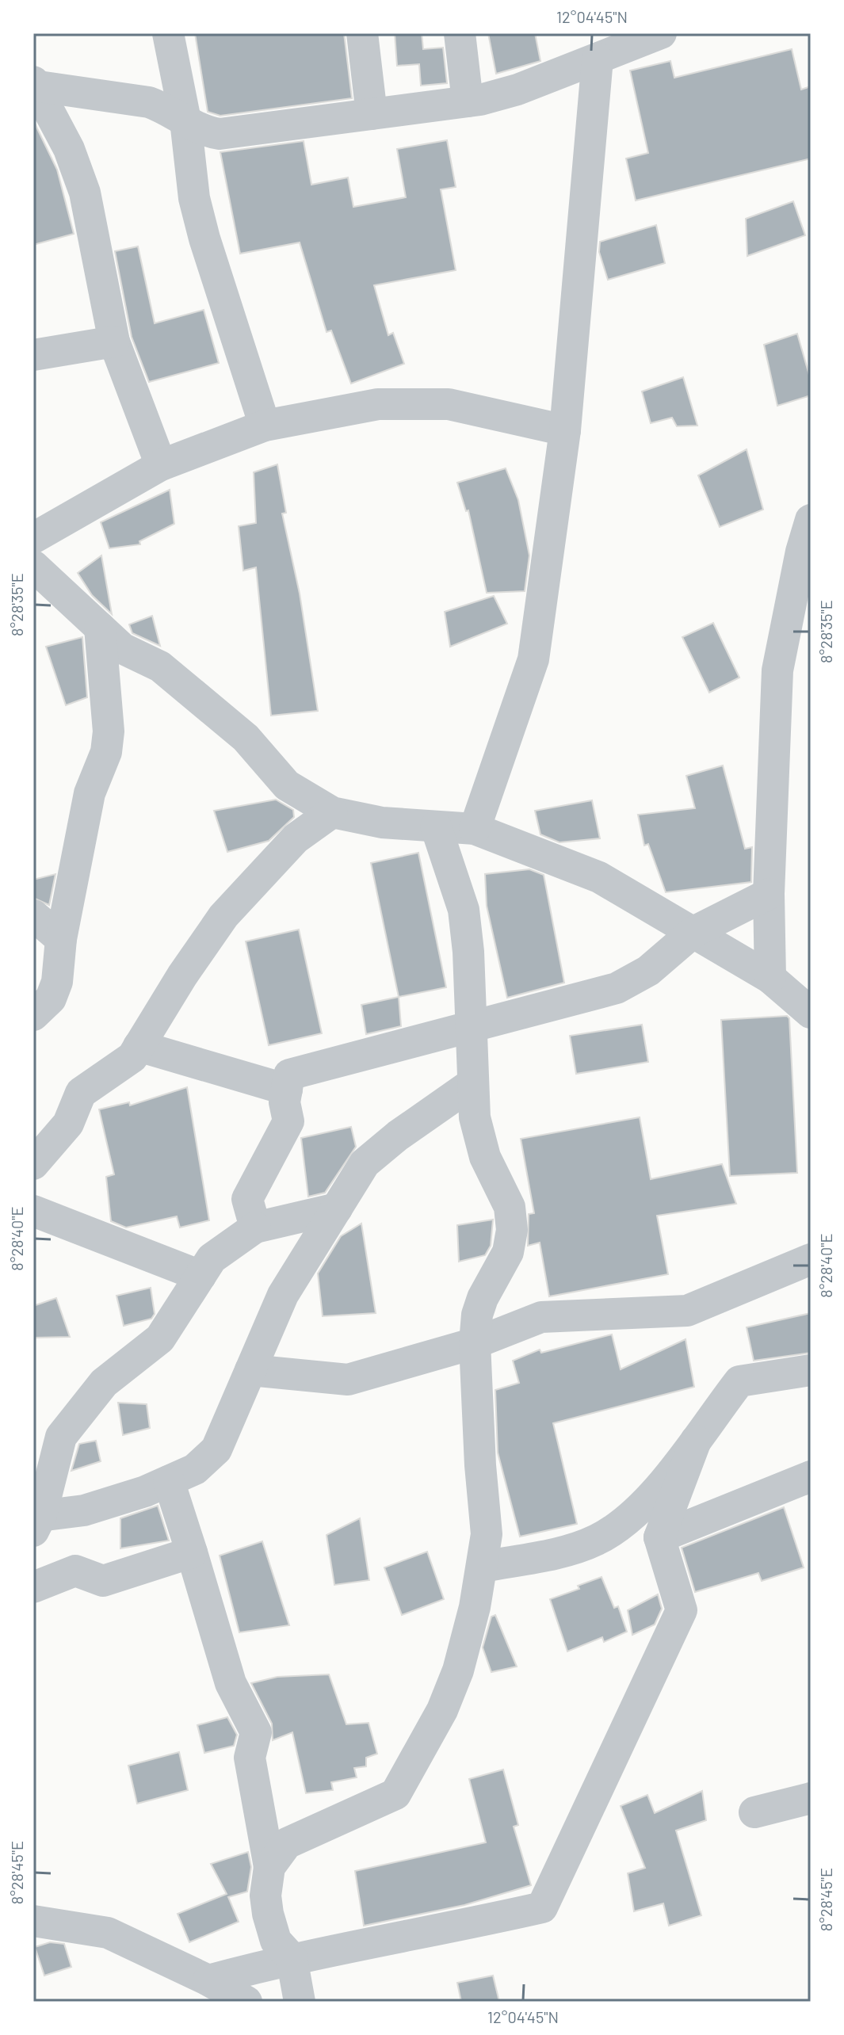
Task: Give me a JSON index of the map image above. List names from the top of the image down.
{
  "coordinates": [
    "12°04'45\"N",
    "8°28'35\"E",
    "8°28'40\"E",
    "8°28'45\"E"
  ]
}
